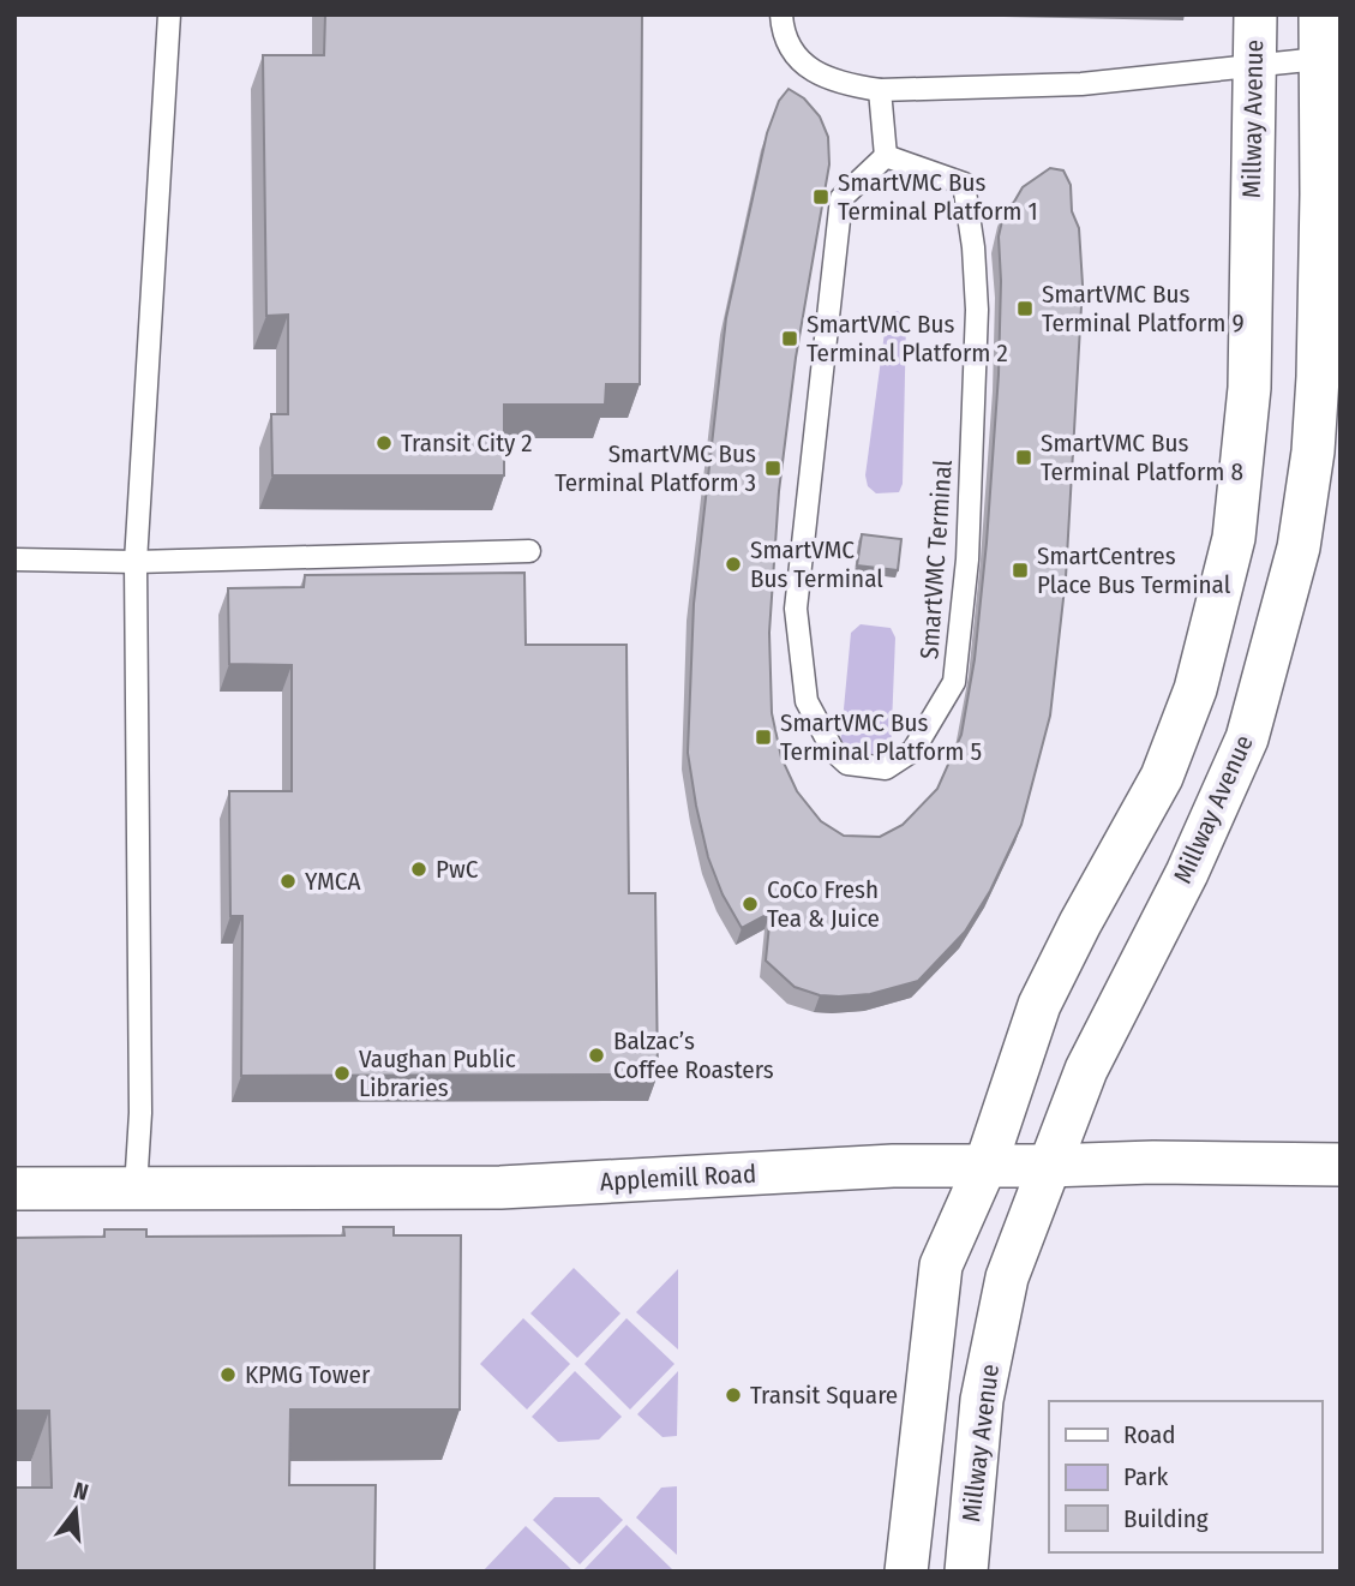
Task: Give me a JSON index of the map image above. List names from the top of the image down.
{
  "streets": {
    "street": ["Millway Avenue", "Applemill Road"],
    "lane": ["SmartVMC Terminal"]
  },
  "crossings": [
    ["Millway Avenue", "Applemill Road"]
  ],
  "places": {
    "transit": [
      "SmartVMC Bus Terminal Platform 1",
      "SmartVMC Bus Terminal Platform 9",
      "SmartVMC Bus Terminal Platform 2",
      "SmartVMC Bus Terminal Platform 8",
      "SmartVMC Bus Terminal Platform 3",
      "SmartCentres Place Bus Terminal",
      "SmartVMC Bus Terminal Platform 5"
    ],
    "other": [
      "Transit City 2",
      "SmartVMC Bus Terminal",
      "PwC",
      "YMCA",
      "CoCo Fresh Tea & Juice",
      "Balzac’s Coffee Roasters",
      "Vaughan Public Libraries",
      "KPMG Tower",
      "Transit Square"
    ]
  },
  "legend": ["Road", "Park", "Building"],
  "north": "top"
}
